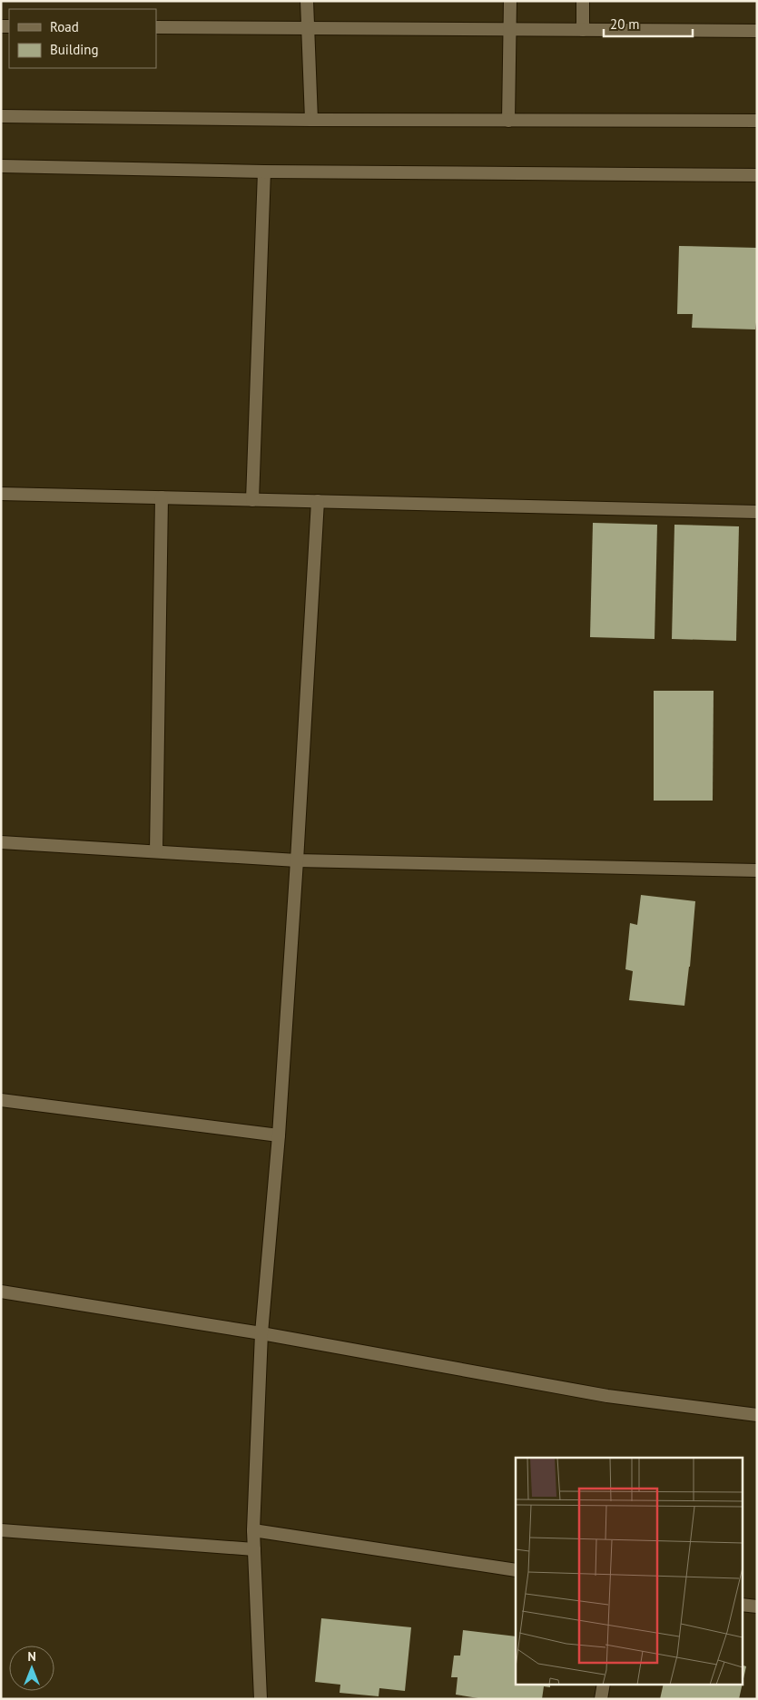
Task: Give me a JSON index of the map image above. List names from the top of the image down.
{
  "legend": ["Road", "Building"],
  "scale_bar": "20 m",
  "north": "top"
}
